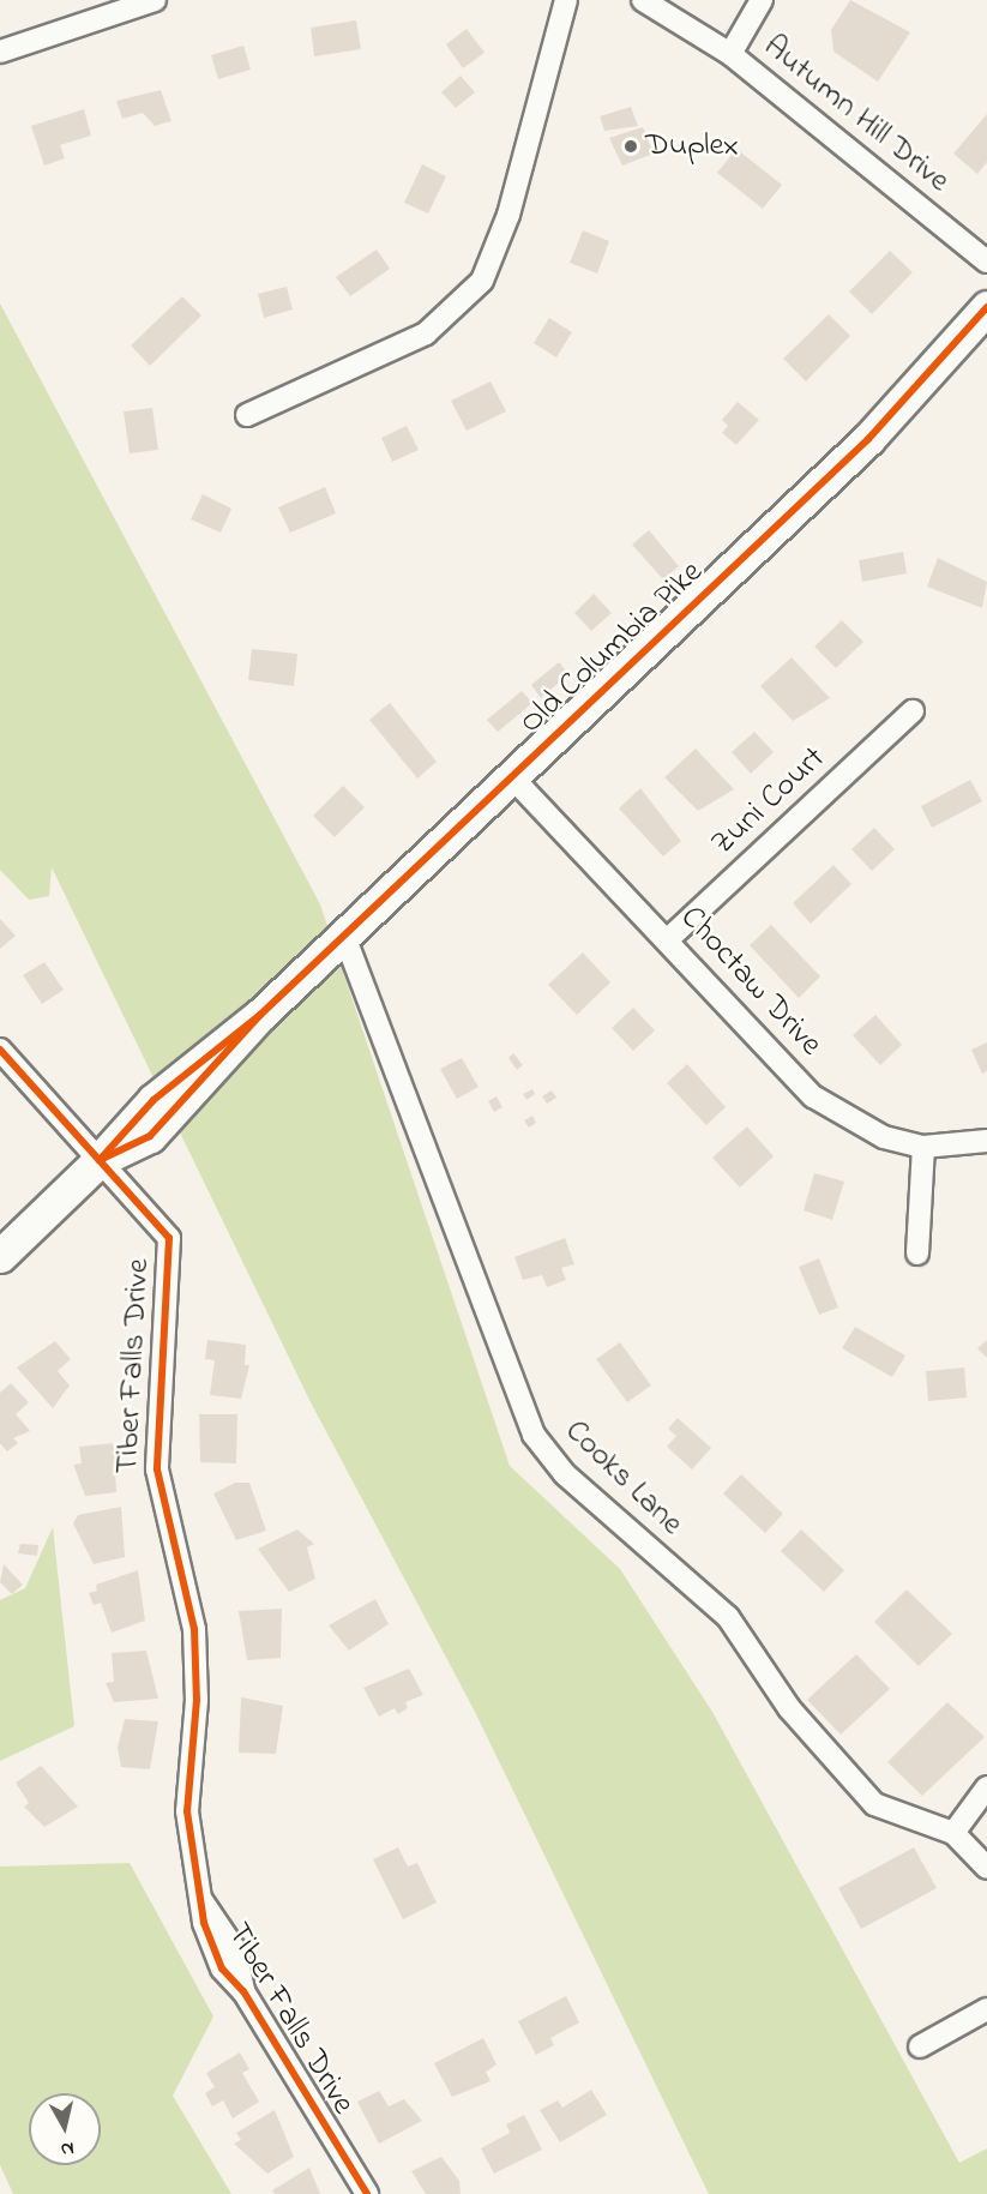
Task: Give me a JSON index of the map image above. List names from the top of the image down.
{
  "streets": {
    "street": [
      "Autumn Hill Drive",
      "Old Columbia Pike",
      "Zuni Court",
      "Choctaw Drive",
      "Tiber Falls Drive",
      "Cooks Lane"
    ]
  },
  "crossings": [
    ["Old Columbia Pike", "Choctaw Drive"],
    ["Old Columbia Pike", "Tiber Falls Drive"],
    ["Old Columbia Pike", "Cooks Lane"],
    ["Zuni Court", "Choctaw Drive"]
  ],
  "places": ["Duplex"],
  "north": "bottom"
}
